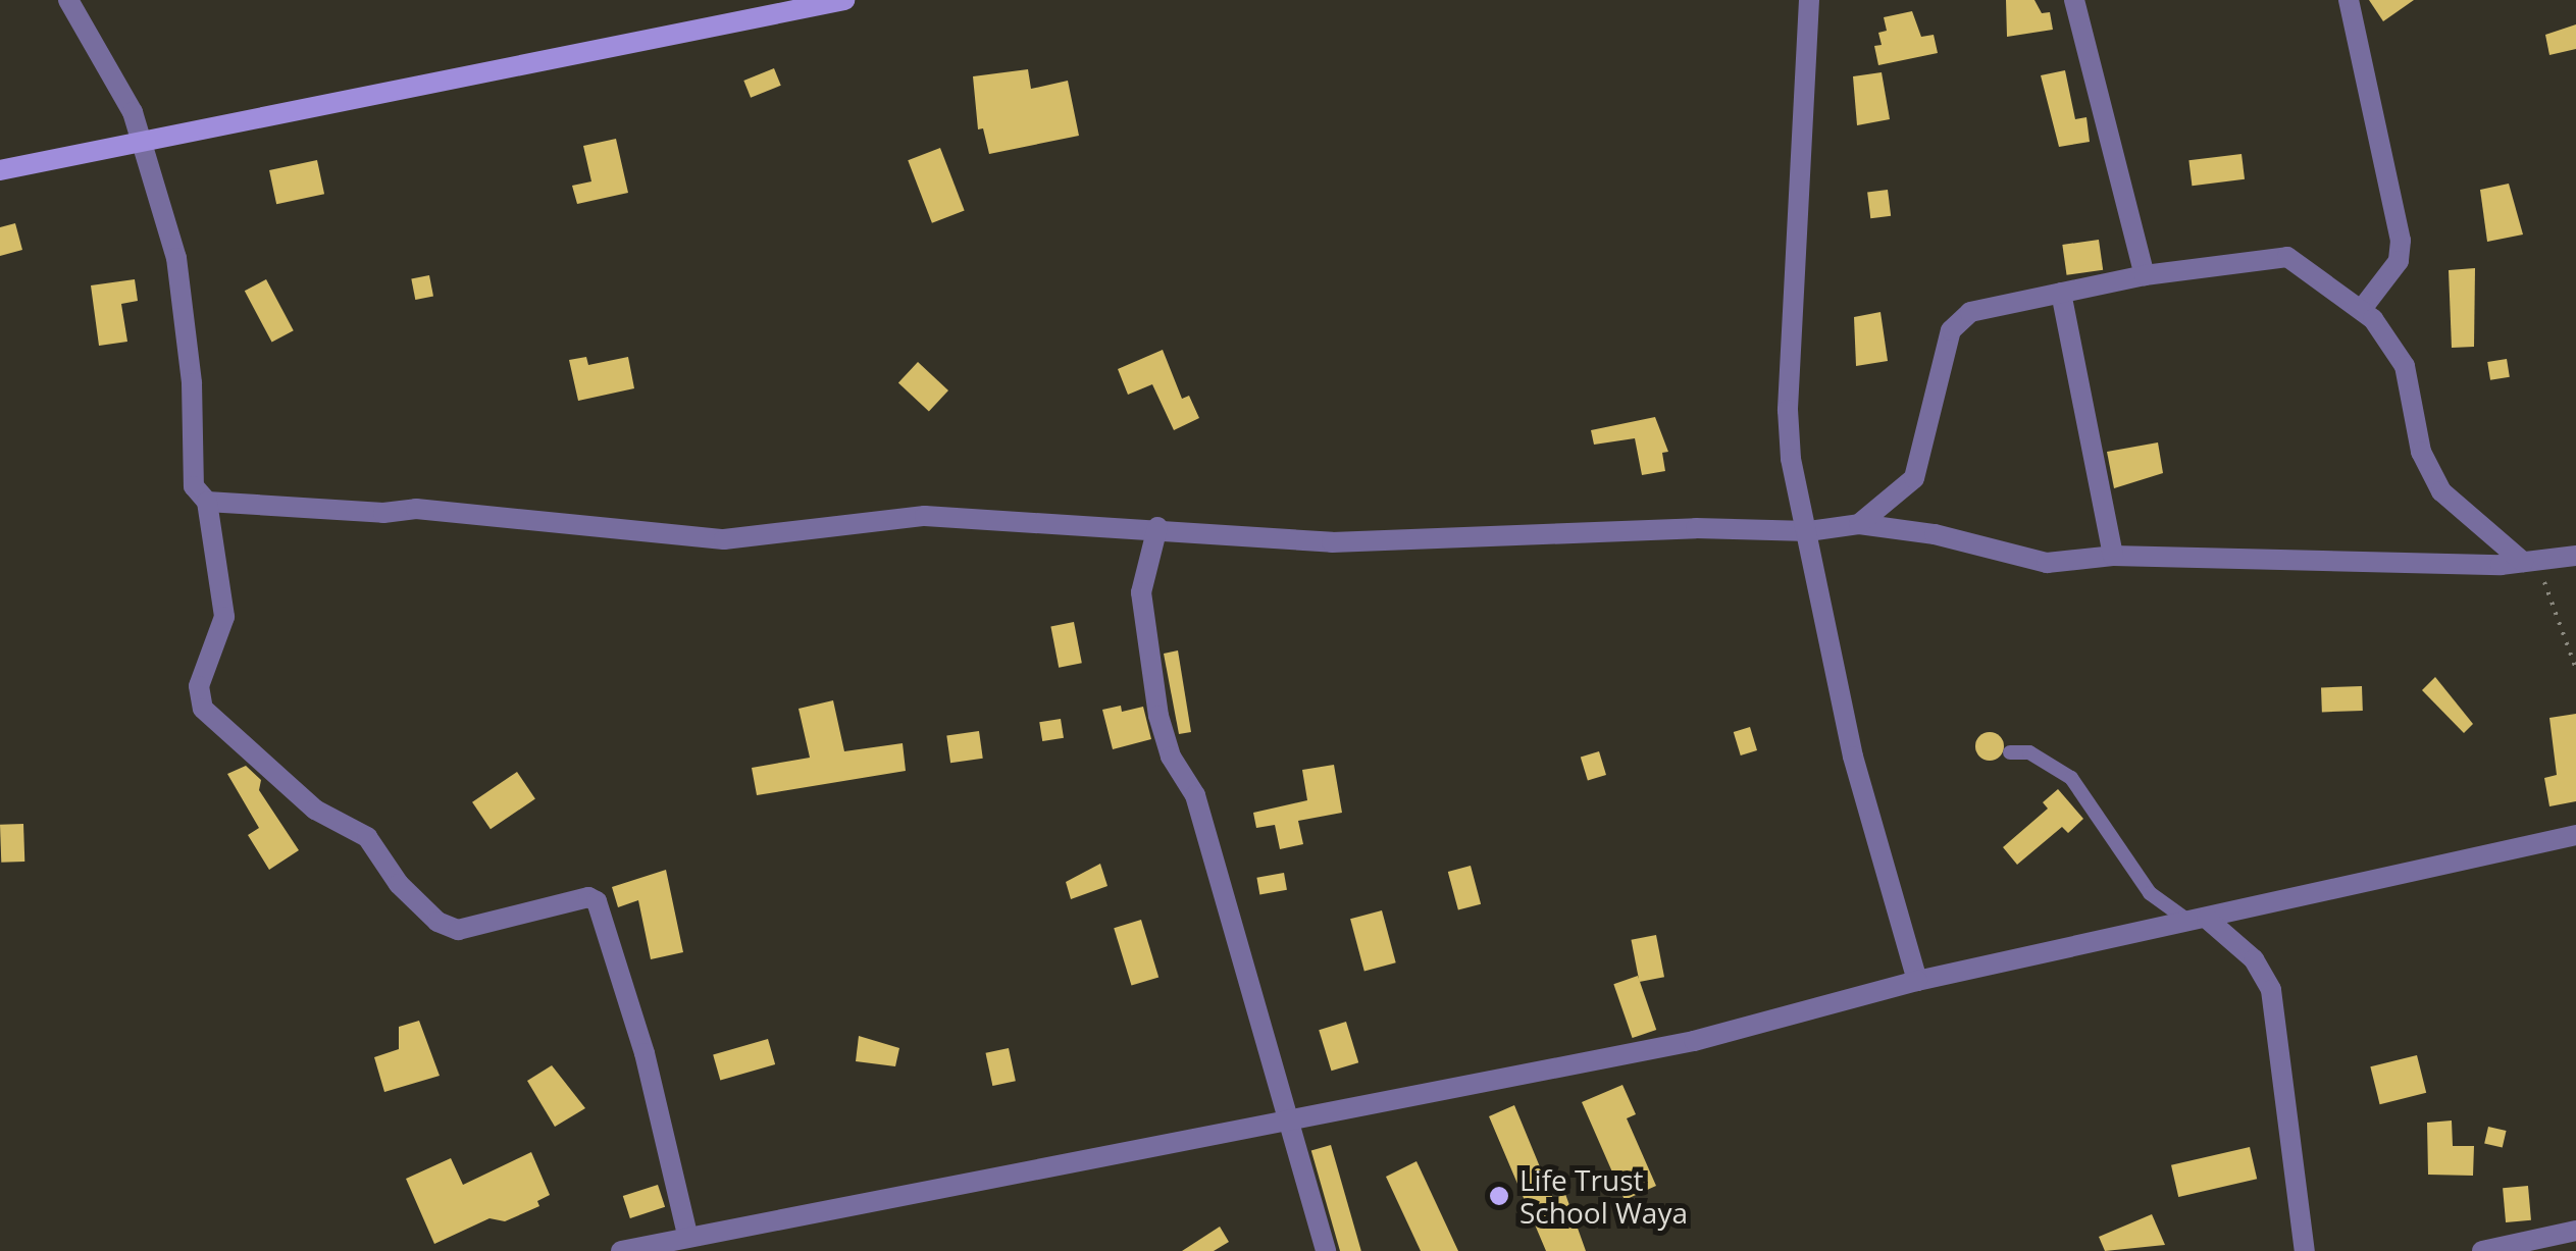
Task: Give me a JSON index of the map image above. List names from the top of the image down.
{
  "places": ["Life Trust School Waya"]
}
